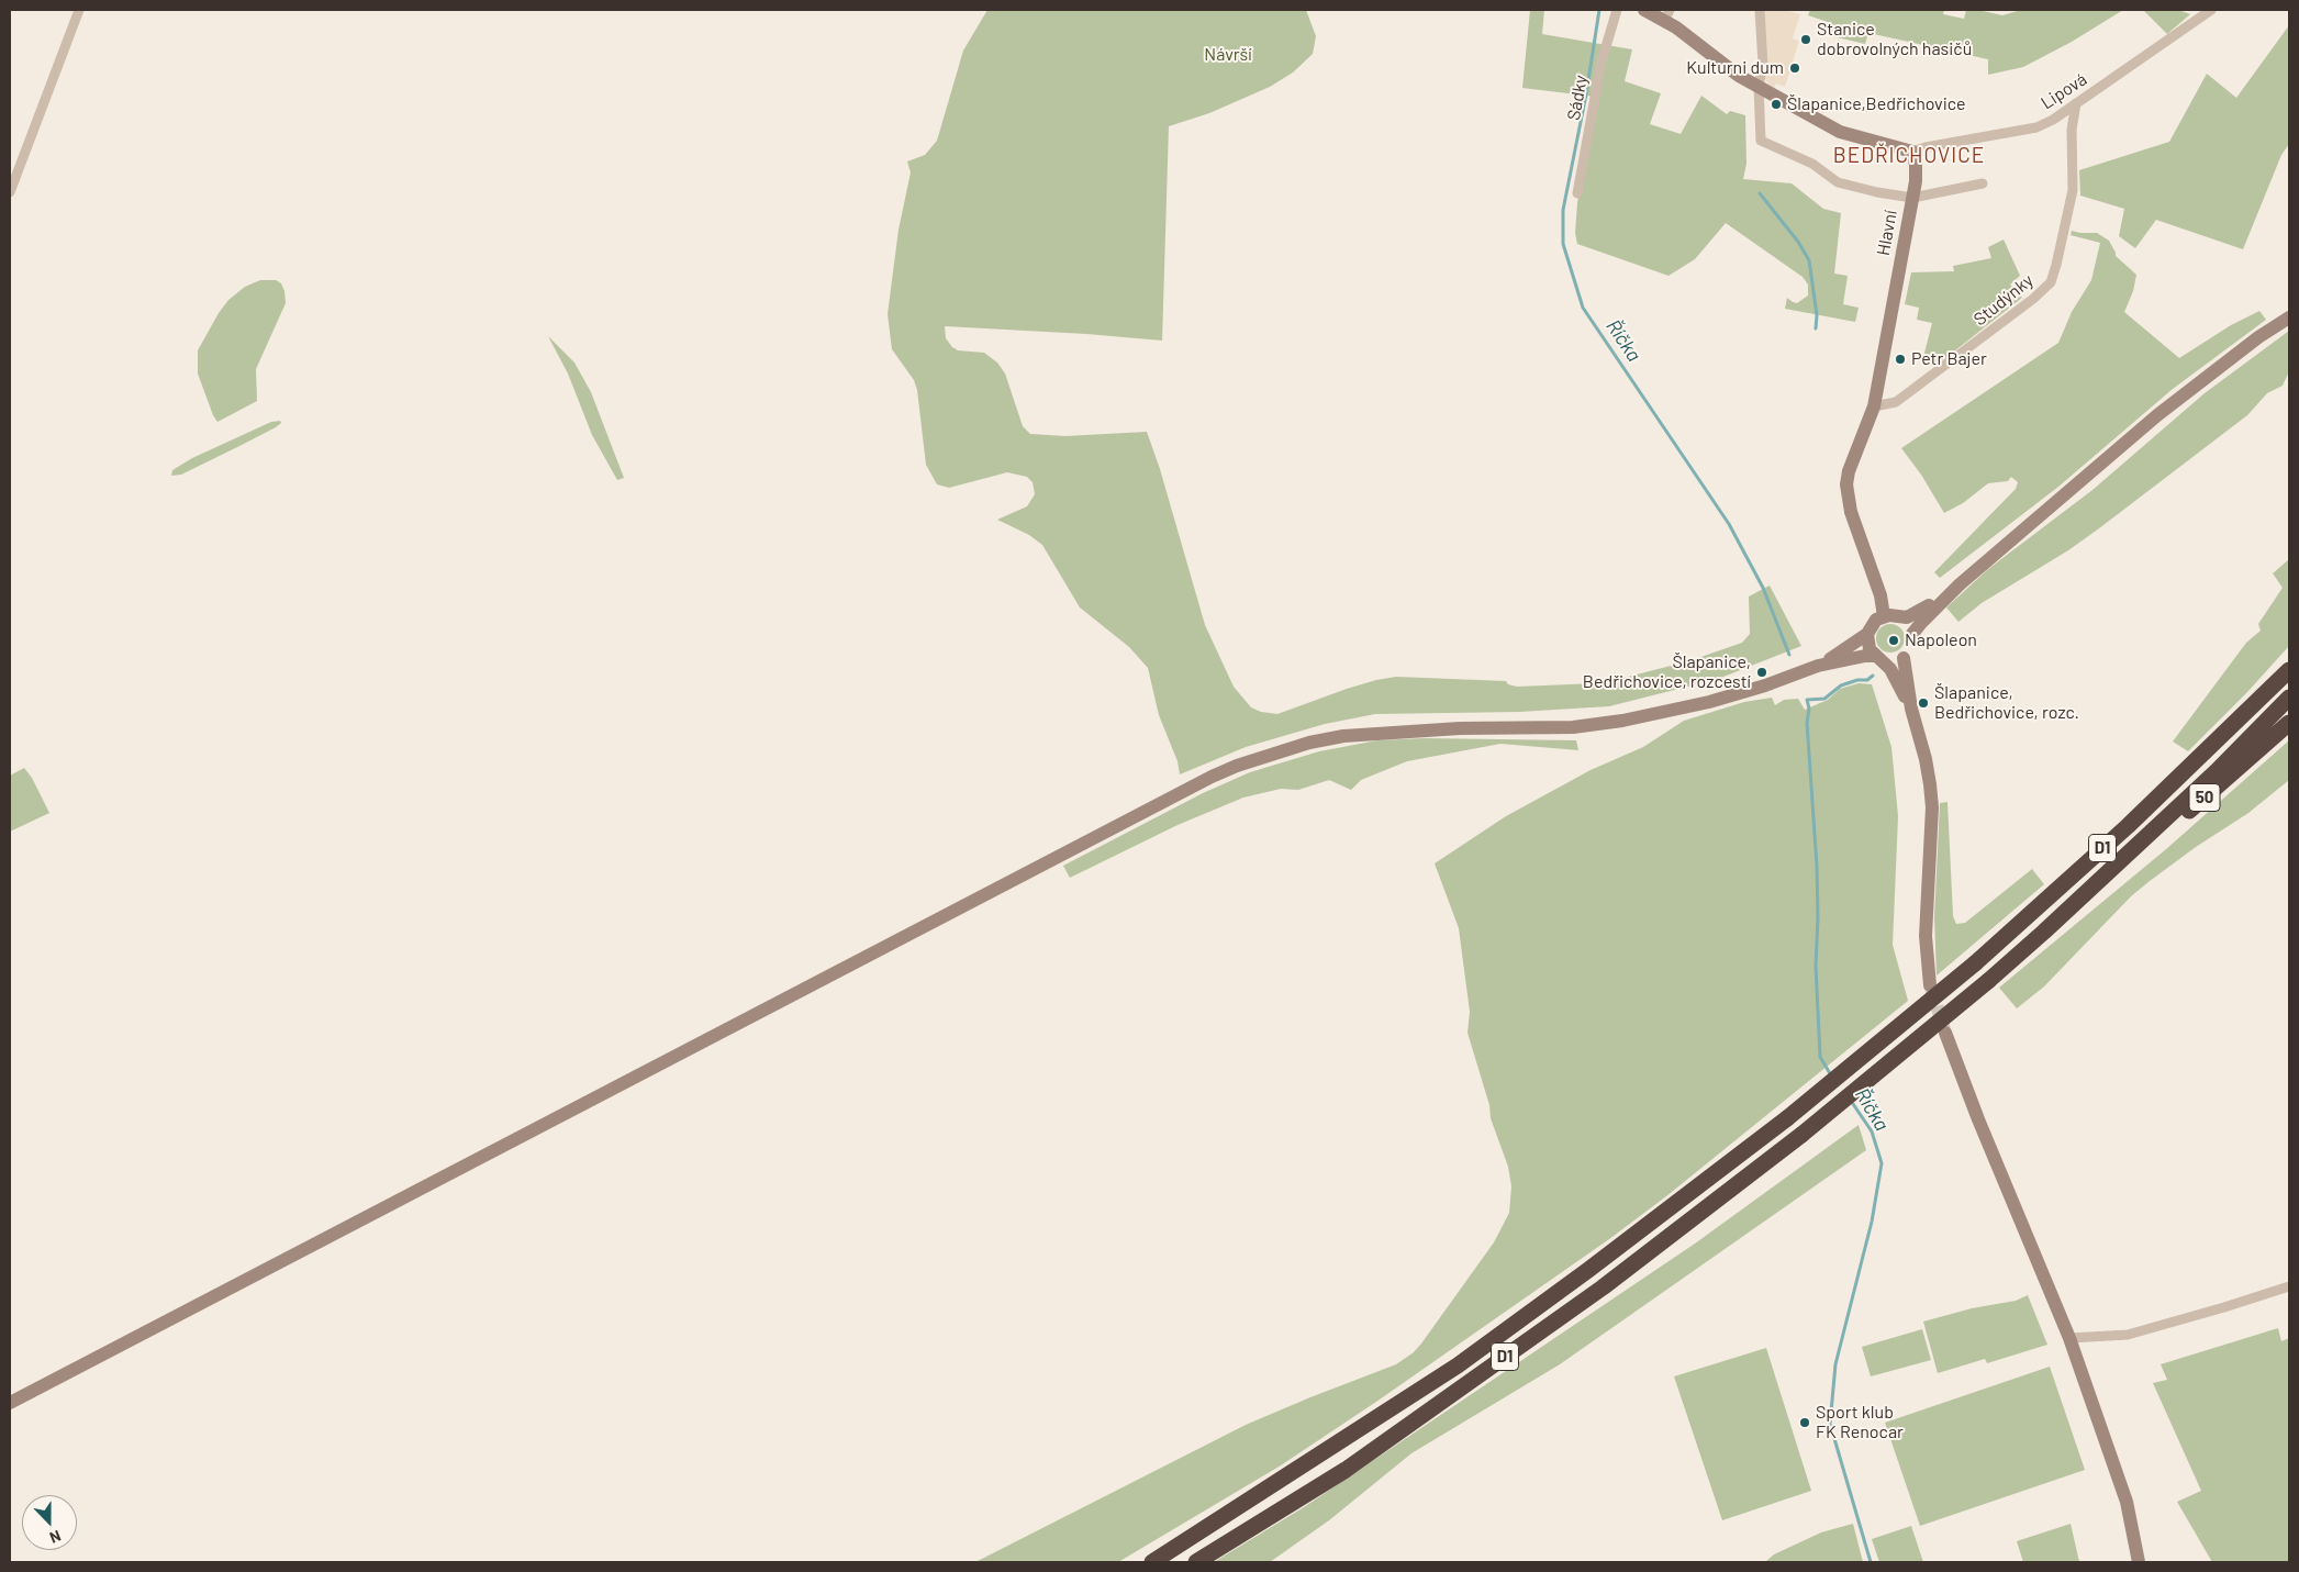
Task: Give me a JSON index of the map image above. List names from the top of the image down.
{
  "streets": {
    "highway": ["50", "D1"],
    "main road": ["Hlavní"],
    "street": ["Lipová", "Sádky", "Studýnky"]
  },
  "crossings": [
    ["Lipová", "Hlavní"],
    ["Lipová", "Studýnky"],
    ["Hlavní", "Studýnky"],
    ["50", "D1"]
  ],
  "districts": ["BEDŘICHOVICE"],
  "water": ["Říčka"],
  "parks": ["Návrší"],
  "places": [
    "Stanice dobrovolných hasičů",
    "Kulturni dum",
    "Šlapanice,Bedřichovice",
    "Petr Bajer",
    "Napoleon",
    "Šlapanice, Bedřichovice, rozcestí",
    "Šlapanice, Bedřichovice, rozc.",
    "Sport klub FK Renocar"
  ],
  "north": "bottom"
}
